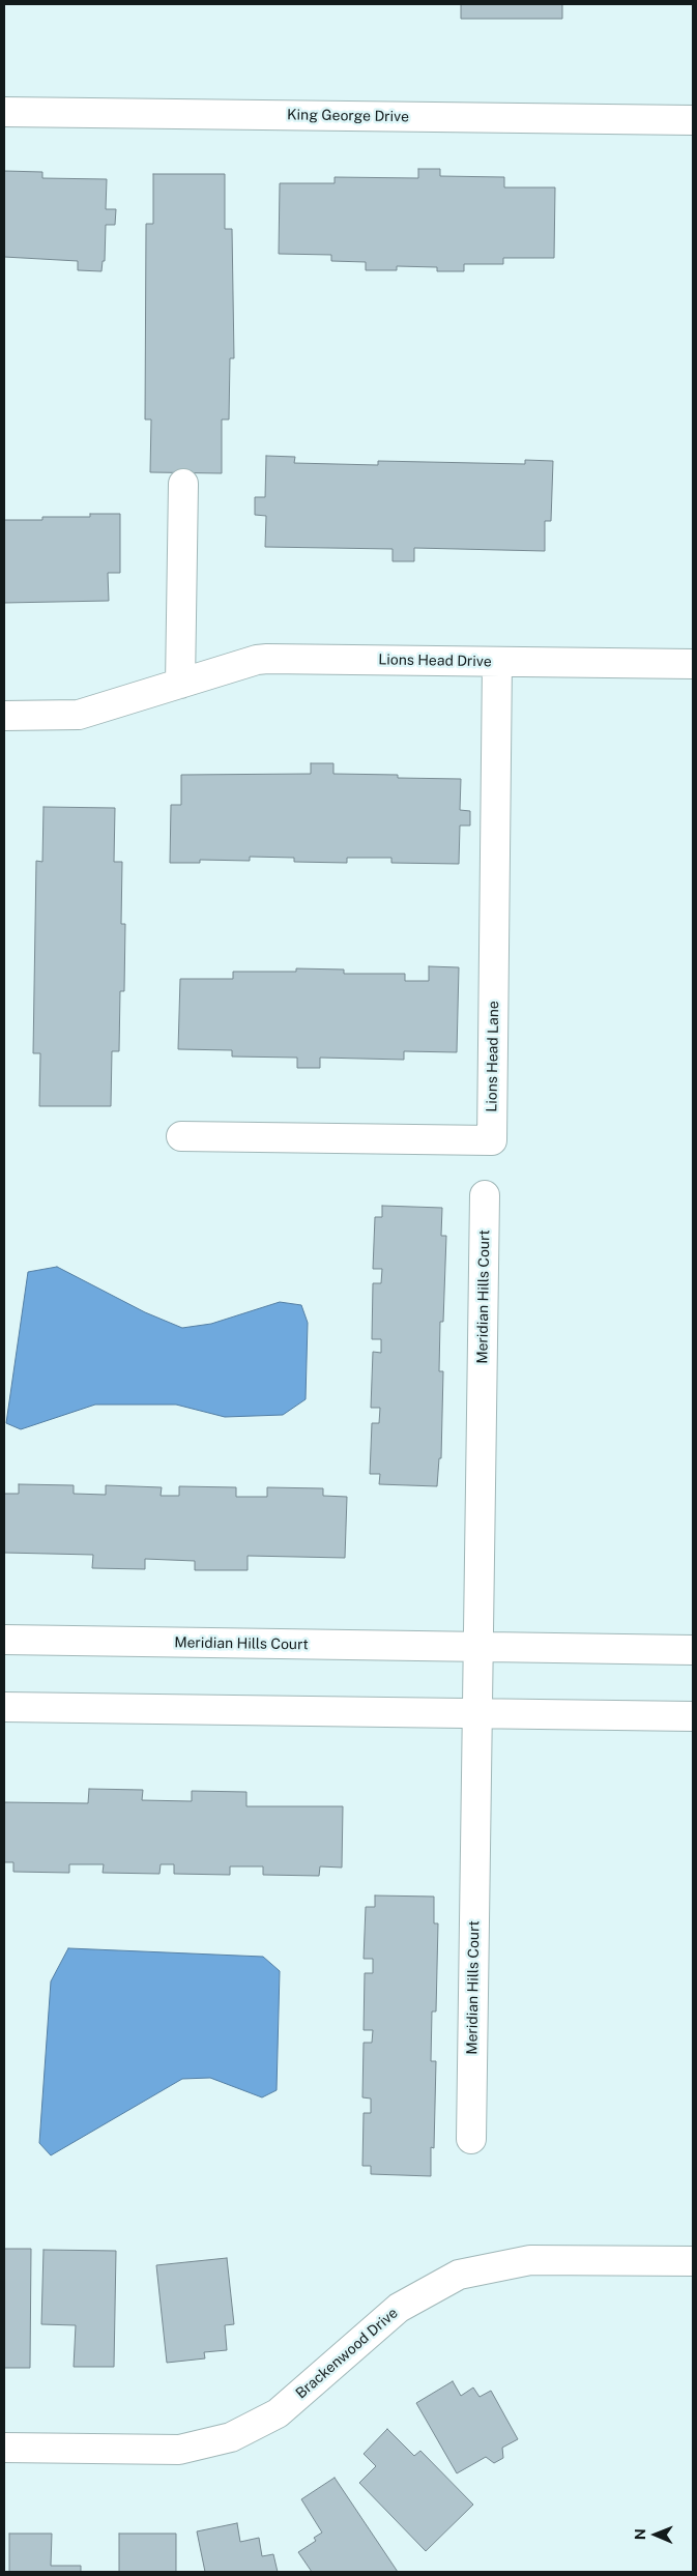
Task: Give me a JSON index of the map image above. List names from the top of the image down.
{
  "streets": {
    "street": [
      "King George Drive",
      "Lions Head Drive",
      "Lions Head Lane",
      "Meridian Hills Court",
      "Brackenwood Drive"
    ]
  },
  "crossings": [
    ["Lions Head Drive", "Lions Head Lane"]
  ],
  "north": "left"
}
